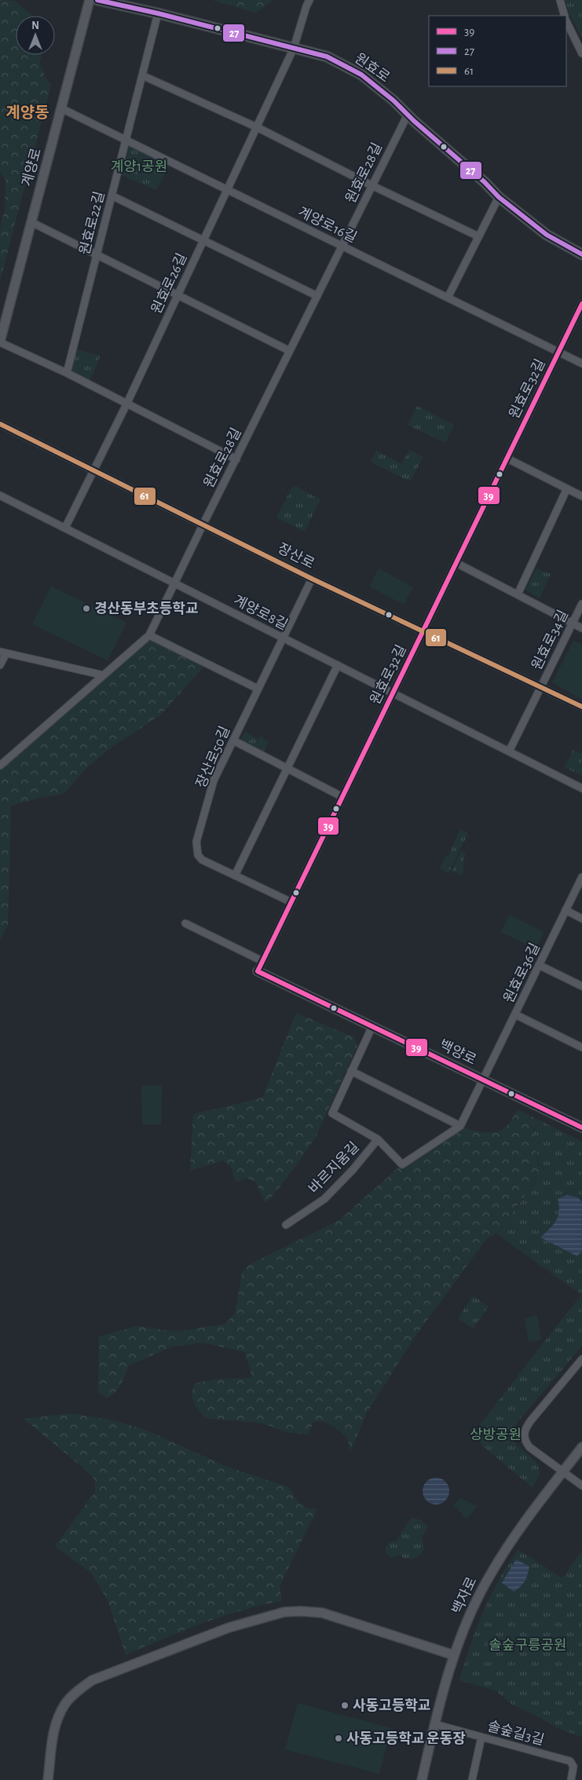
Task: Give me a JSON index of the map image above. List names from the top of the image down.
{
  "streets": {
    "main road": ["원효로"],
    "street": [
      "계양로",
      "원효로28길",
      "원효로22길",
      "계양로16길",
      "원효로26길",
      "원효로32길",
      "장산로",
      "계양로8길",
      "원효로34길",
      "장산로50길",
      "원효로36길",
      "백양로",
      "바르지움길",
      "백자로",
      "솔숲길3길"
    ]
  },
  "crossings": [
    ["원효로", "원효로28길"],
    ["원효로", "원효로22길"],
    ["원효로", "원효로26길"],
    ["계양로", "계양로16길"],
    ["원효로28길", "계양로16길"],
    ["원효로28길", "장산로"],
    ["원효로28길", "계양로8길"],
    ["원효로22길", "계양로16길"],
    ["계양로16길", "원효로26길"],
    ["계양로16길", "원효로32길"],
    ["원효로26길", "장산로"],
    ["원효로26길", "계양로8길"],
    ["원효로32길", "장산로"],
    ["원효로32길", "계양로8길"],
    ["원효로32길", "장산로50길"],
    ["원효로32길", "백양로"],
    ["장산로", "원효로34길"],
    ["장산로", "장산로50길"],
    ["계양로8길", "장산로50길"],
    ["원효로36길", "백양로"],
    ["백자로", "솔숲길3길"]
  ],
  "districts": ["계양동"],
  "parks": ["계양1공원", "상방공원", "솔숲구릉공원"],
  "places": ["경산동부초등학교", "사동고등학교", "사동고등학교 운동장"],
  "lines": ["transit line 27", "transit line 39", "transit line 61"],
  "legend": ["39", "27", "61"],
  "north": "top"
}
